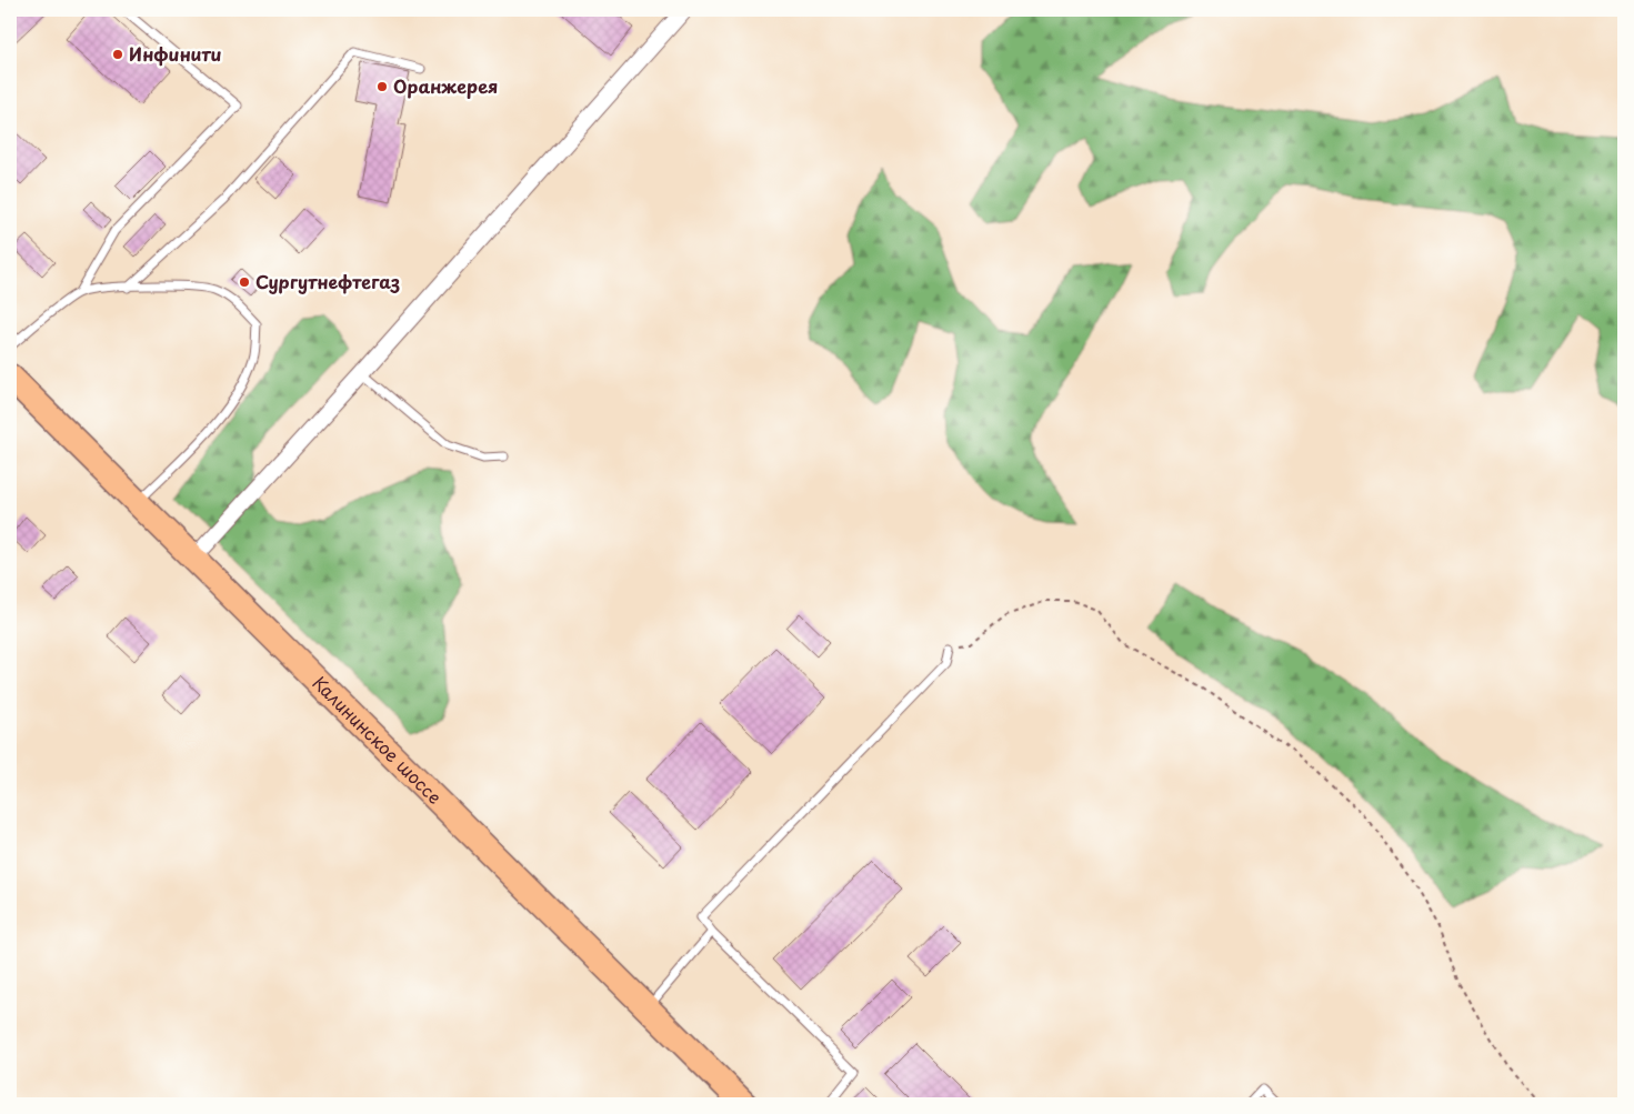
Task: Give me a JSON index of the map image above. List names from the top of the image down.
{
  "streets": {
    "main road": ["Калининское шоссе"]
  },
  "places": ["Инфинити", "Оранжерея", "Сургутнефтегаз"]
}
